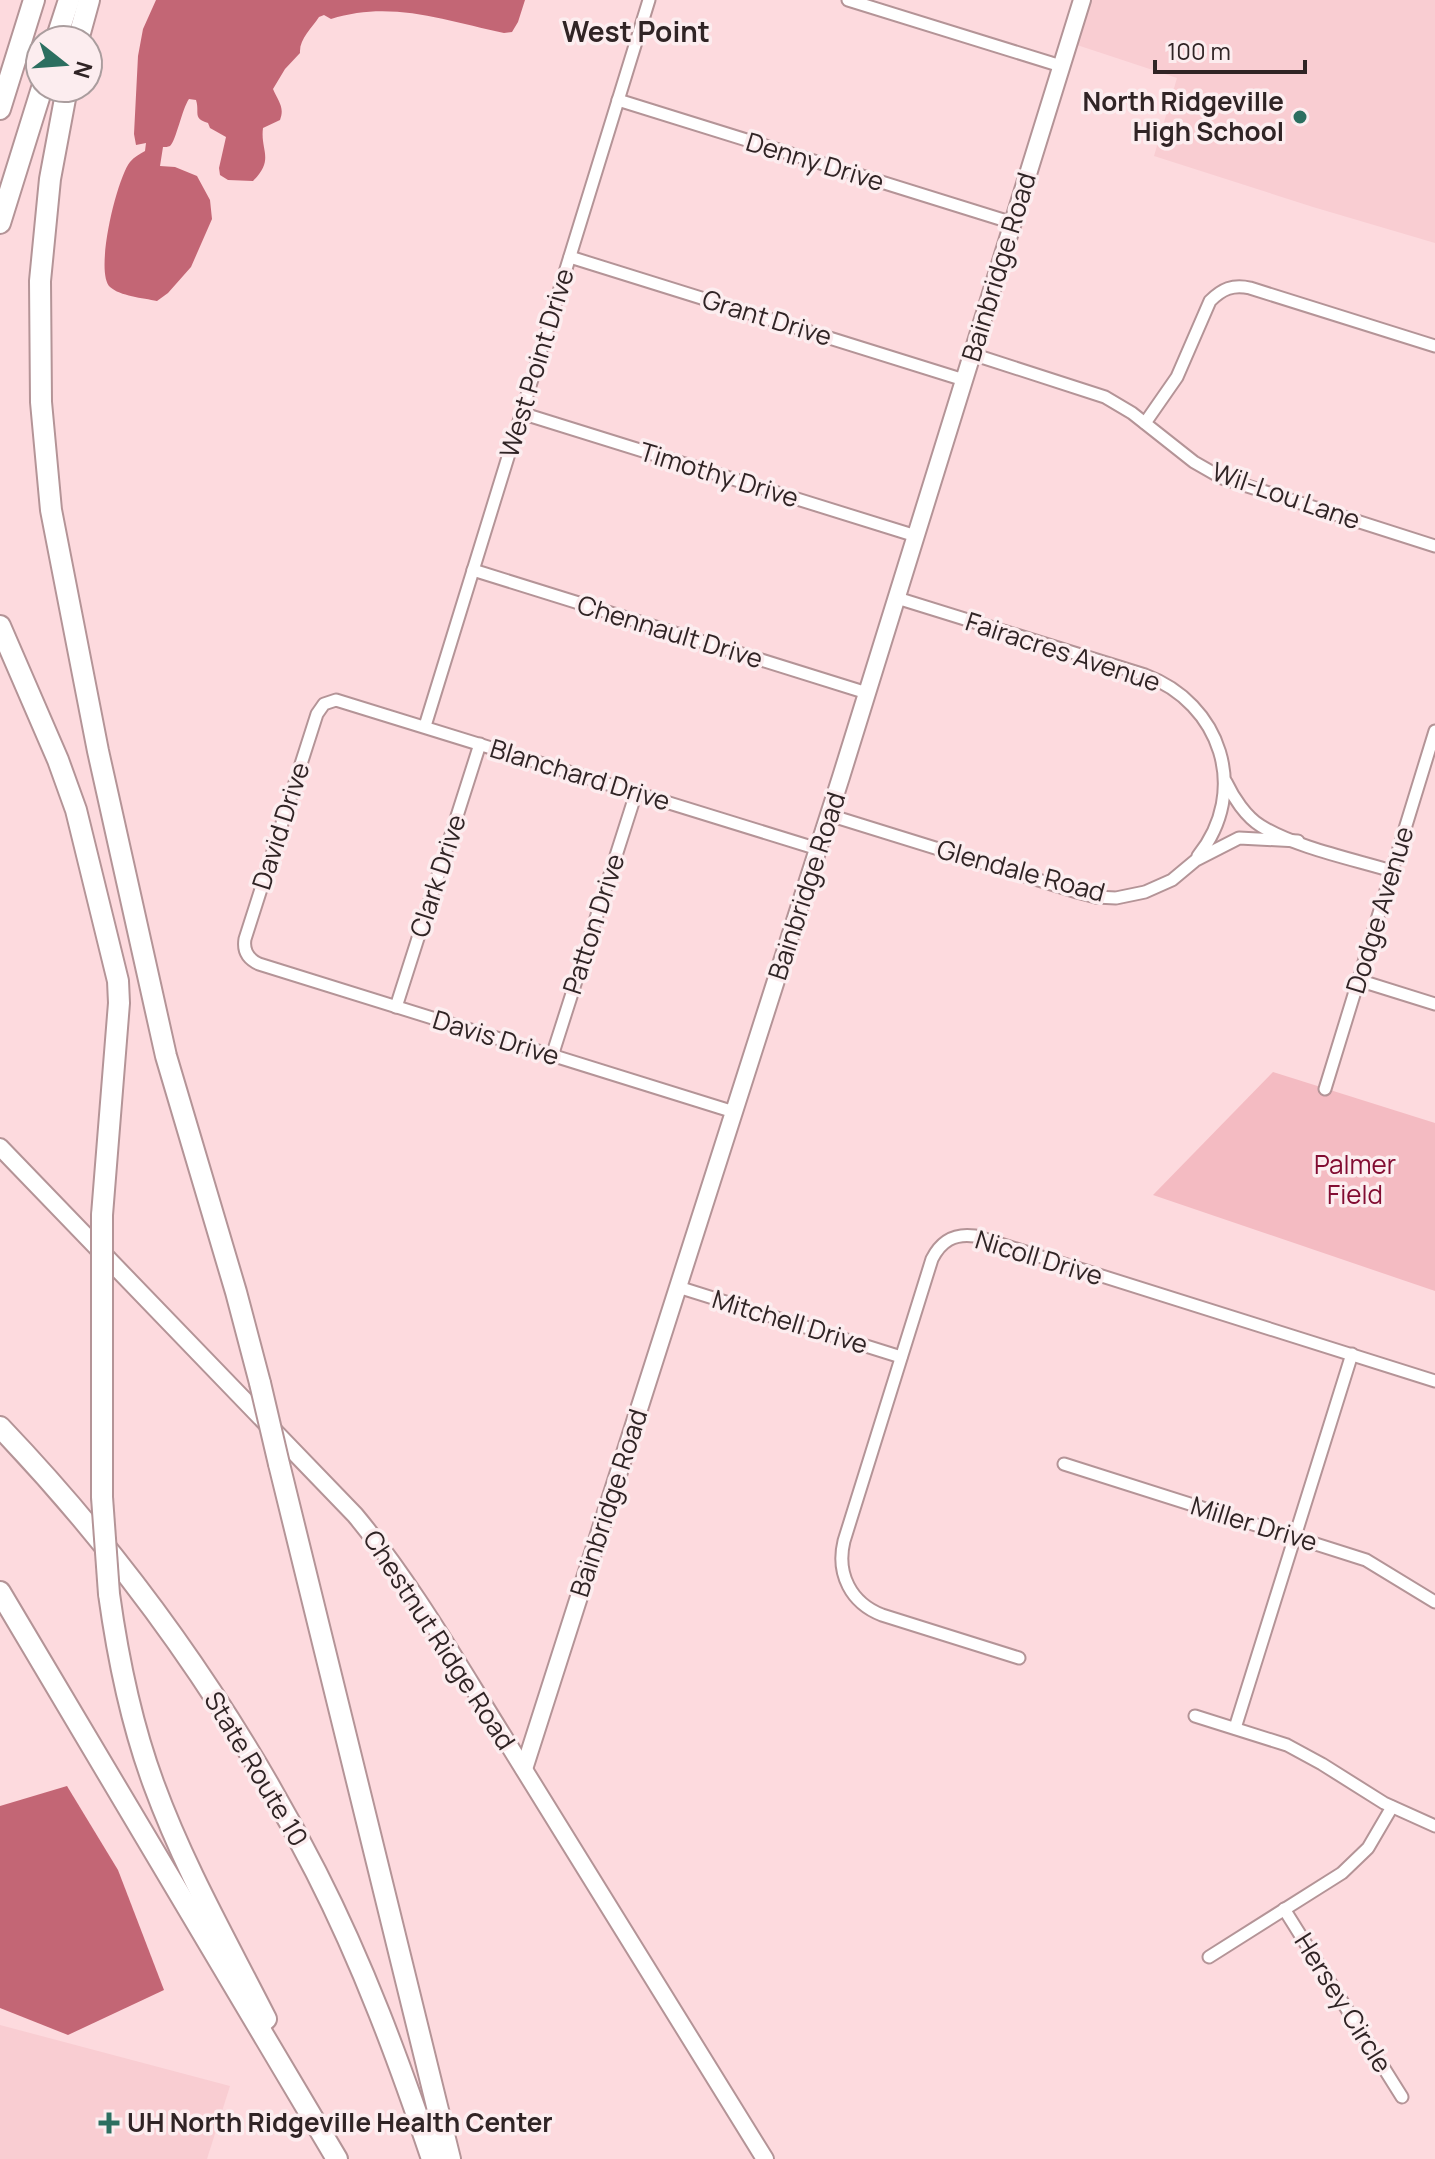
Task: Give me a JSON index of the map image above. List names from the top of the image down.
{
  "streets": {
    "highway": ["State Route 10"],
    "street": [
      "Denny Drive",
      "Bainbridge Road",
      "Grant Drive",
      "West Point Drive",
      "Timothy Drive",
      "Wil-Lou Lane",
      "Chennault Drive",
      "Fairacres Avenue",
      "Blanchard Drive",
      "David Drive",
      "Glendale Road",
      "Clark Drive",
      "Dodge Avenue",
      "Patton Drive",
      "Davis Drive",
      "Nicoll Drive",
      "Mitchell Drive",
      "Miller Drive",
      "Chestnut Ridge Road",
      "Hersey Circle"
    ]
  },
  "crossings": [
    ["Denny Drive", "Bainbridge Road"],
    ["Denny Drive", "West Point Drive"],
    ["Bainbridge Road", "Grant Drive"],
    ["Bainbridge Road", "Timothy Drive"],
    ["Bainbridge Road", "Wil-Lou Lane"],
    ["Bainbridge Road", "Chennault Drive"],
    ["Bainbridge Road", "Fairacres Avenue"],
    ["Bainbridge Road", "Blanchard Drive"],
    ["Bainbridge Road", "Glendale Road"],
    ["Bainbridge Road", "Davis Drive"],
    ["Bainbridge Road", "Mitchell Drive"],
    ["Bainbridge Road", "Chestnut Ridge Road"],
    ["Grant Drive", "West Point Drive"],
    ["West Point Drive", "Timothy Drive"],
    ["West Point Drive", "Chennault Drive"],
    ["West Point Drive", "Blanchard Drive"],
    ["Fairacres Avenue", "Glendale Road"],
    ["Fairacres Avenue", "Dodge Avenue"],
    ["Blanchard Drive", "David Drive"],
    ["Blanchard Drive", "Clark Drive"],
    ["Blanchard Drive", "Patton Drive"],
    ["David Drive", "Davis Drive"],
    ["Clark Drive", "Davis Drive"],
    ["Patton Drive", "Davis Drive"],
    ["Nicoll Drive", "Mitchell Drive"]
  ],
  "districts": ["West Point"],
  "parks": ["Palmer Field"],
  "places": {
    "other": ["North Ridgeville High School"],
    "health": ["UH North Ridgeville Health Center"]
  },
  "scale_bar": "100 m",
  "north": "right"
}
